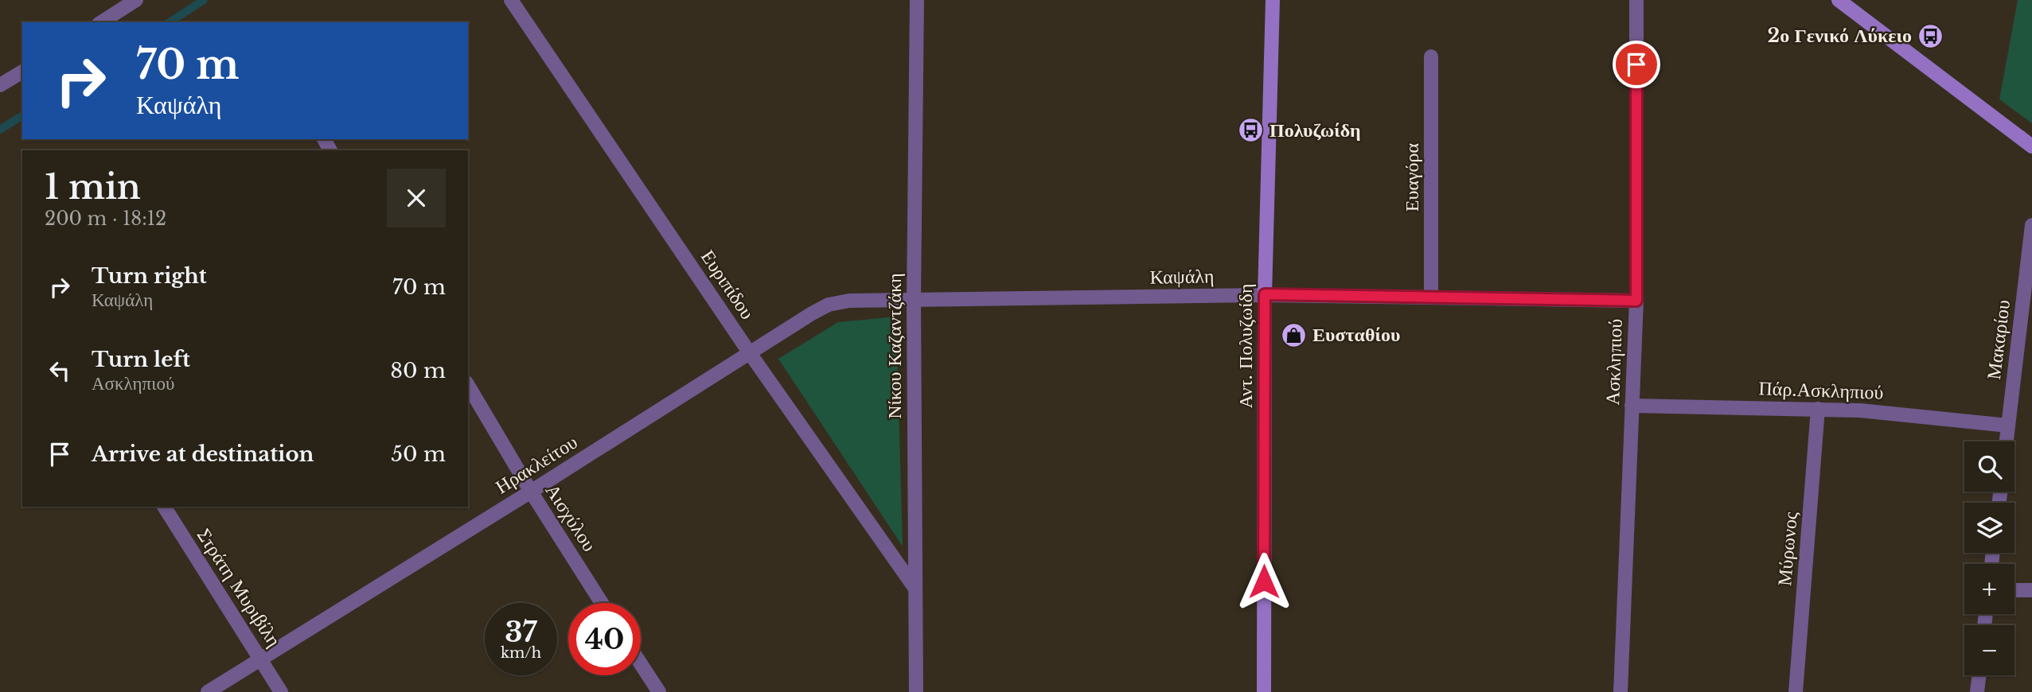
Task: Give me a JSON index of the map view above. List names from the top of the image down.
{
  "streets": {
    "street": [
      "Ευαγόρα",
      "Καψάλη",
      "Ευριπίδου",
      "Μακαρίου",
      "Νίκου Καζαντζάκη",
      "Αντ. Πολυζωίδη",
      "Ασκληπιού",
      "Πάρ.Ασκληπιού",
      "Ηρακλείτου",
      "Αισχύλου",
      "Μύρωνος",
      "Στράτη Μυριβίλη"
    ]
  },
  "crossings": [
    ["Ευαγόρα", "Καψάλη"],
    ["Καψάλη", "Νίκου Καζαντζάκη"],
    ["Καψάλη", "Αντ. Πολυζωίδη"],
    ["Καψάλη", "Ασκληπιού"],
    ["Καψάλη", "Ηρακλείτου"],
    ["Ευριπίδου", "Νίκου Καζαντζάκη"],
    ["Ευριπίδου", "Ηρακλείτου"],
    ["Μακαρίου", "Πάρ.Ασκληπιού"],
    ["Ασκληπιού", "Πάρ.Ασκληπιού"],
    ["Πάρ.Ασκληπιού", "Μύρωνος"],
    ["Ηρακλείτου", "Αισχύλου"],
    ["Ηρακλείτου", "Στράτη Μυριβίλη"]
  ],
  "places": {
    "bus stop": ["2ο Γενικό Λύκειο", "Πολυζωίδη"],
    "shop": ["Ευσταθίου"]
  },
  "page": {
    "turn": ["70 m", "Καψάλη"],
    "heading": ["1 min", "200 m · 18:12"],
    "list": [
      {
        "name": "Turn right",
        "note": "Καψάλη",
        "value": "70 m"
      },
      {
        "name": "Turn left",
        "note": "Ασκληπιού",
        "value": "80 m"
      },
      {
        "name": "Arrive at destination",
        "value": "50 m"
      }
    ],
    "map_buttons": ["+", "−"],
    "speed": "37 km/h",
    "limit": "40"
  }
}
